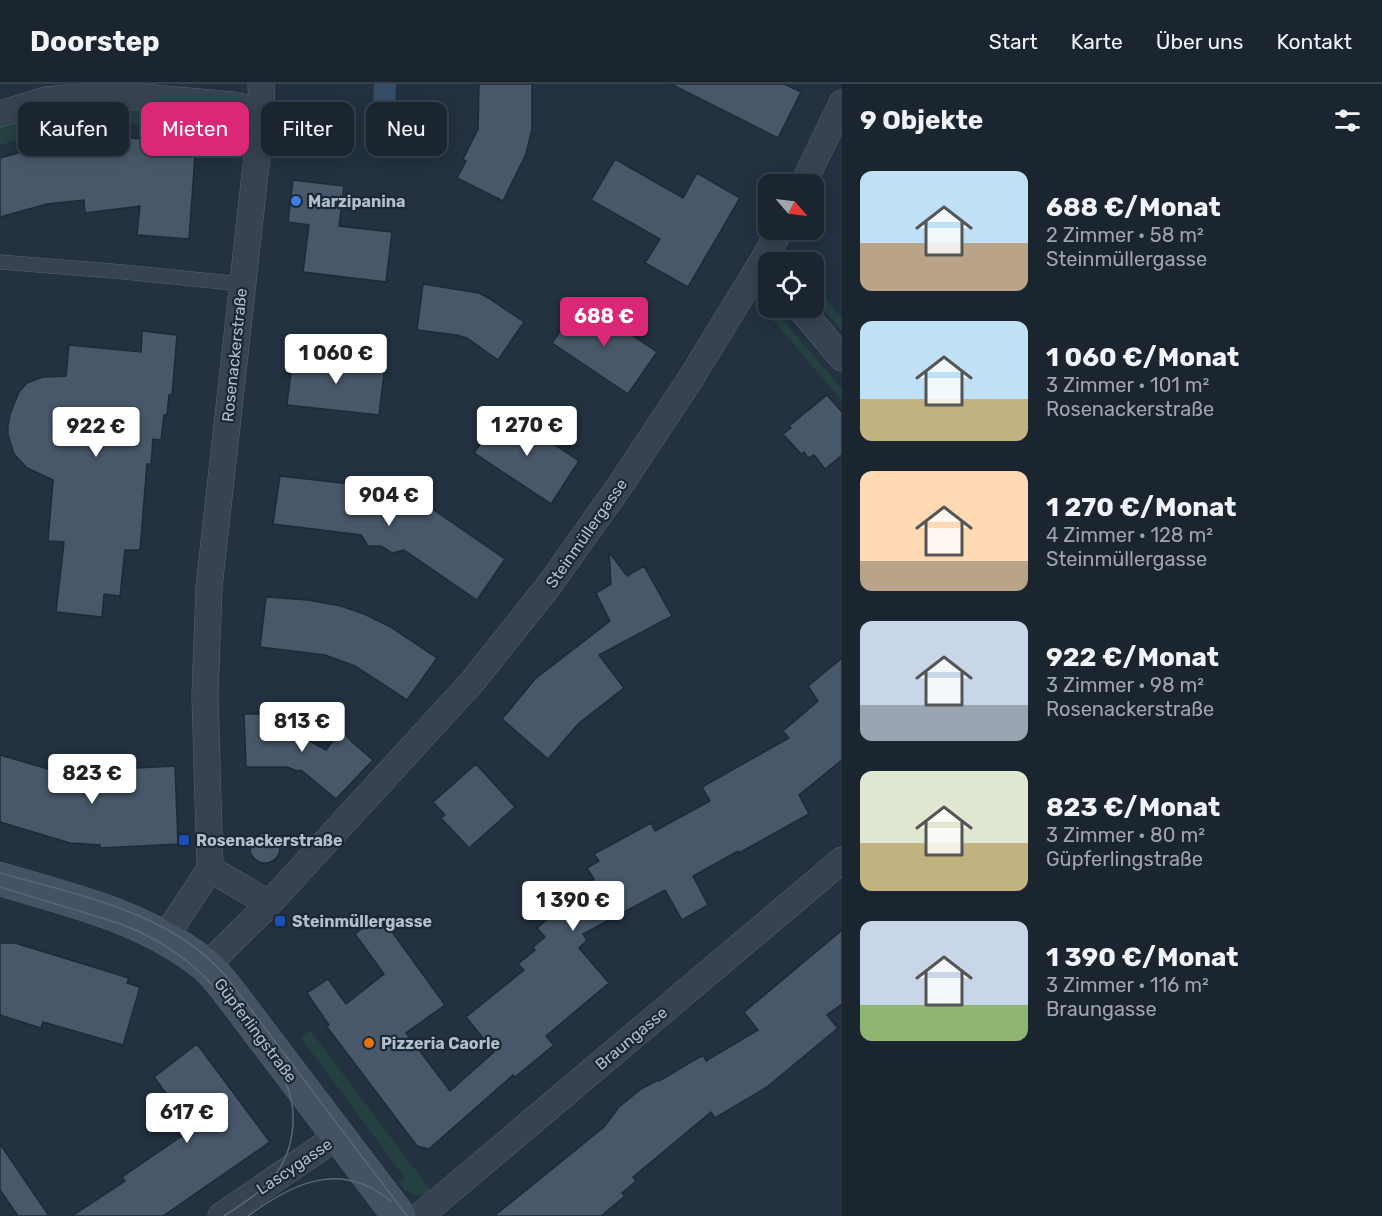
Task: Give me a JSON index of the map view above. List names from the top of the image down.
{
  "streets": {
    "main road": ["Güpferlingstraße"],
    "street": [
      "Rosenackerstraße",
      "Steinmüllergasse",
      "Braungasse",
      "Lascygasse"
    ]
  },
  "crossings": [
    ["Steinmüllergasse", "Güpferlingstraße"],
    ["Güpferlingstraße", "Lascygasse"]
  ],
  "places": {
    "other": ["Marzipanina", "Pizzeria Caorle"],
    "transit": ["Rosenackerstraße", "Steinmüllergasse"]
  },
  "north": "bottom right",
  "page": {
    "header": "Doorstep",
    "nav": [
      "Start",
      "Karte",
      "Über uns",
      "Kontakt"
    ],
    "heading": "9 Objekte",
    "chip": [
      "Kaufen",
      "Mieten",
      "Filter",
      "Neu"
    ],
    "list": [
      {
        "name": "688 €/Monat",
        "note": "2 Zimmer · 58 m² · Steinmüllergasse"
      },
      {
        "name": "1 060 €/Monat",
        "note": "3 Zimmer · 101 m² · Rosenackerstraße"
      },
      {
        "name": "1 270 €/Monat",
        "note": "4 Zimmer · 128 m² · Steinmüllergasse"
      },
      {
        "name": "922 €/Monat",
        "note": "3 Zimmer · 98 m² · Rosenackerstraße"
      },
      {
        "name": "823 €/Monat",
        "note": "3 Zimmer · 80 m² · Güpferlingstraße"
      },
      {
        "name": "1 390 €/Monat",
        "note": "3 Zimmer · 116 m² · Braungasse"
      }
    ],
    "price": [
      "688 €",
      "1 060 €",
      "1 270 €",
      "922 €",
      "904 €",
      "813 €",
      "823 €",
      "1 390 €",
      "617 €"
    ]
  }
}
